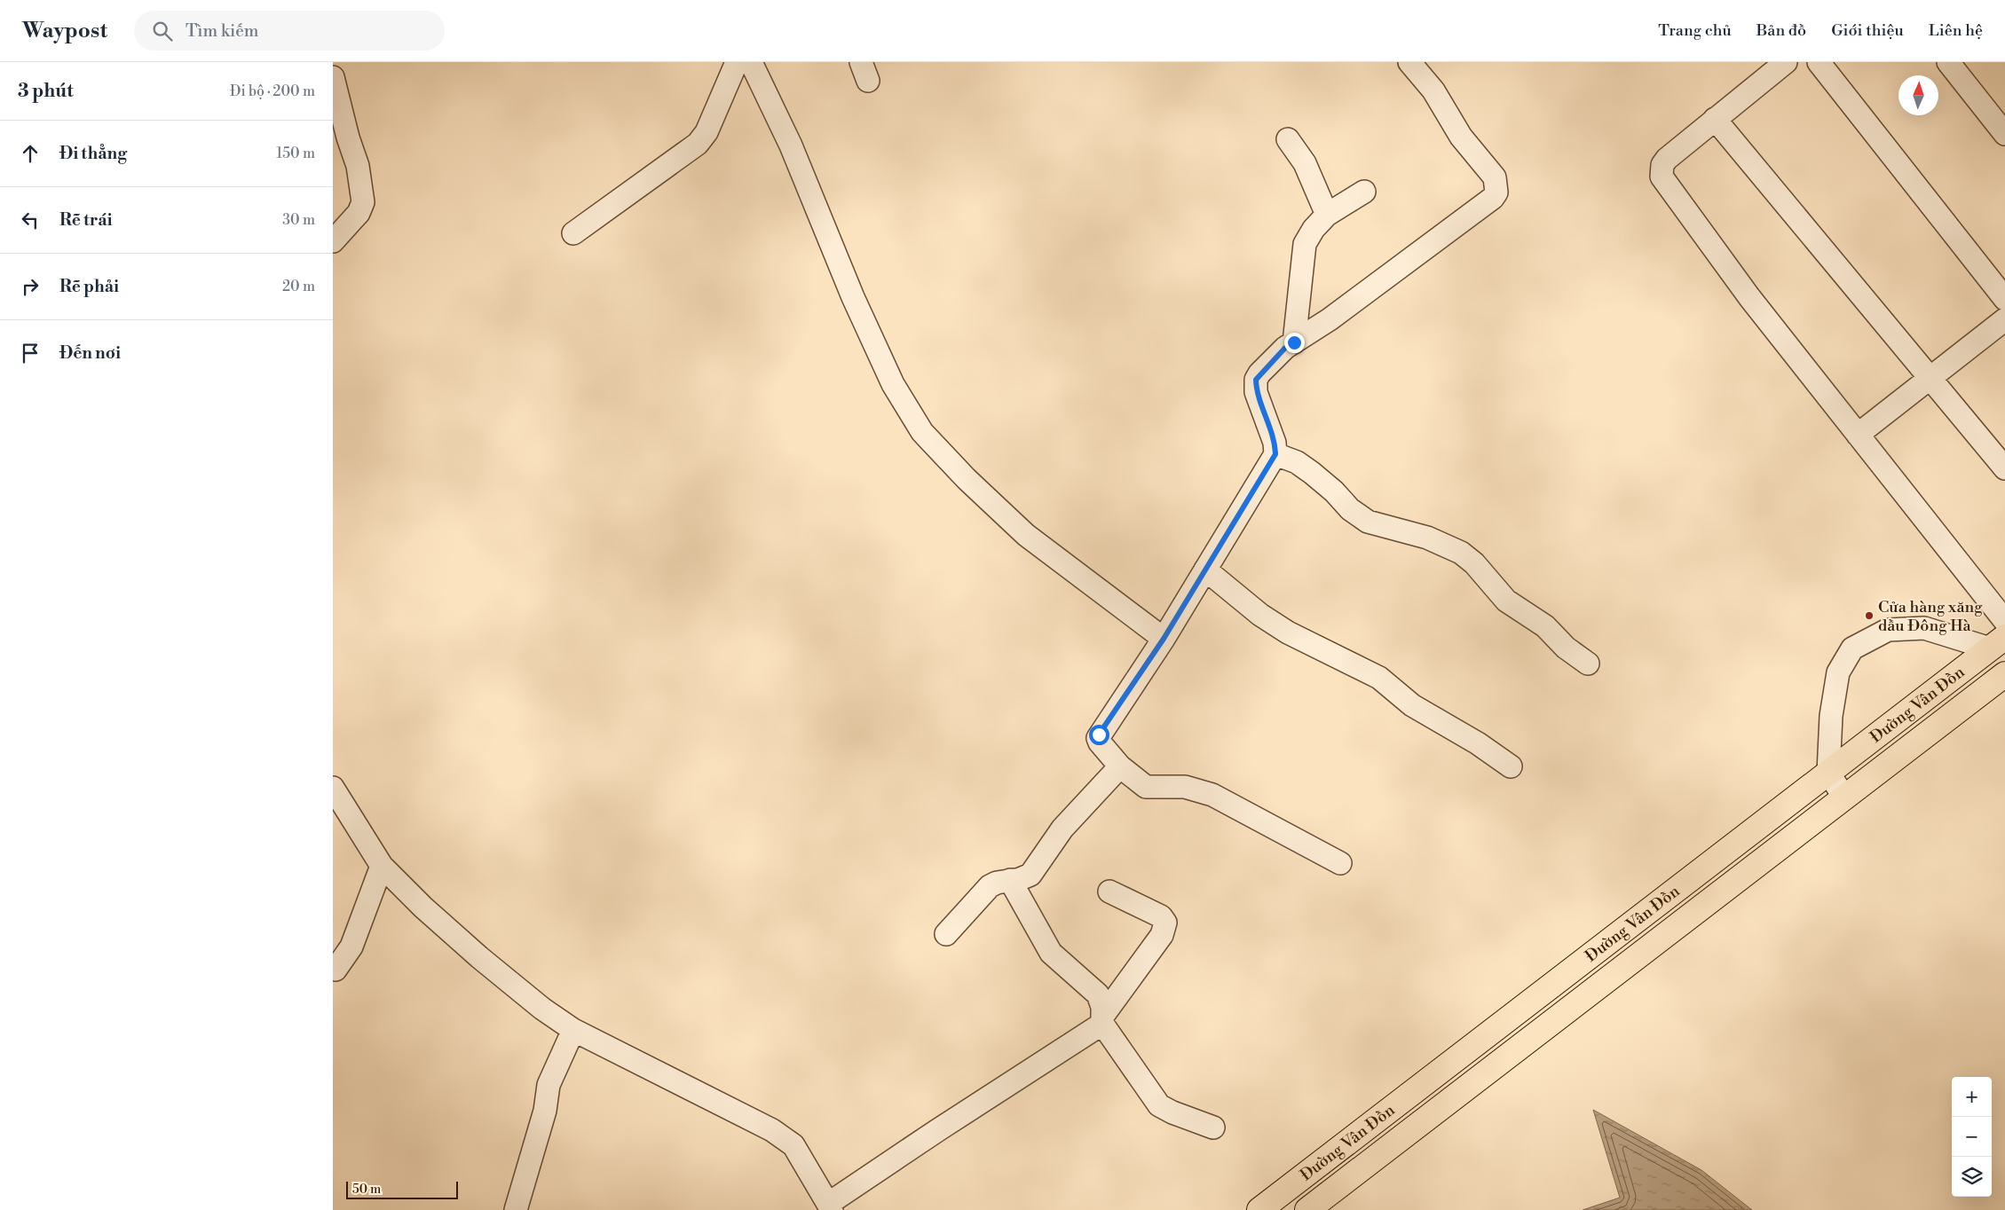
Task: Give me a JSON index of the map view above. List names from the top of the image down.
{
  "streets": {
    "main road": ["Đường Vân Đồn"]
  },
  "places": ["Cửa hàng xăng dầu Đông Hà"],
  "scale_bar": "50 m",
  "north": "top",
  "page": {
    "header": "Waypost",
    "search": "Tìm kiếm",
    "nav": [
      "Trang chủ",
      "Bản đồ",
      "Giới thiệu",
      "Liên hệ"
    ],
    "heading": ["3 phút", "Đi bộ · 200 m"],
    "list": [
      ["Đi thẳng", "150 m"],
      ["Rẽ trái", "30 m"],
      ["Rẽ phải", "20 m"],
      "Đến nơi"
    ],
    "map_buttons": ["+", "−"],
    "scale": "50 m"
  }
}
